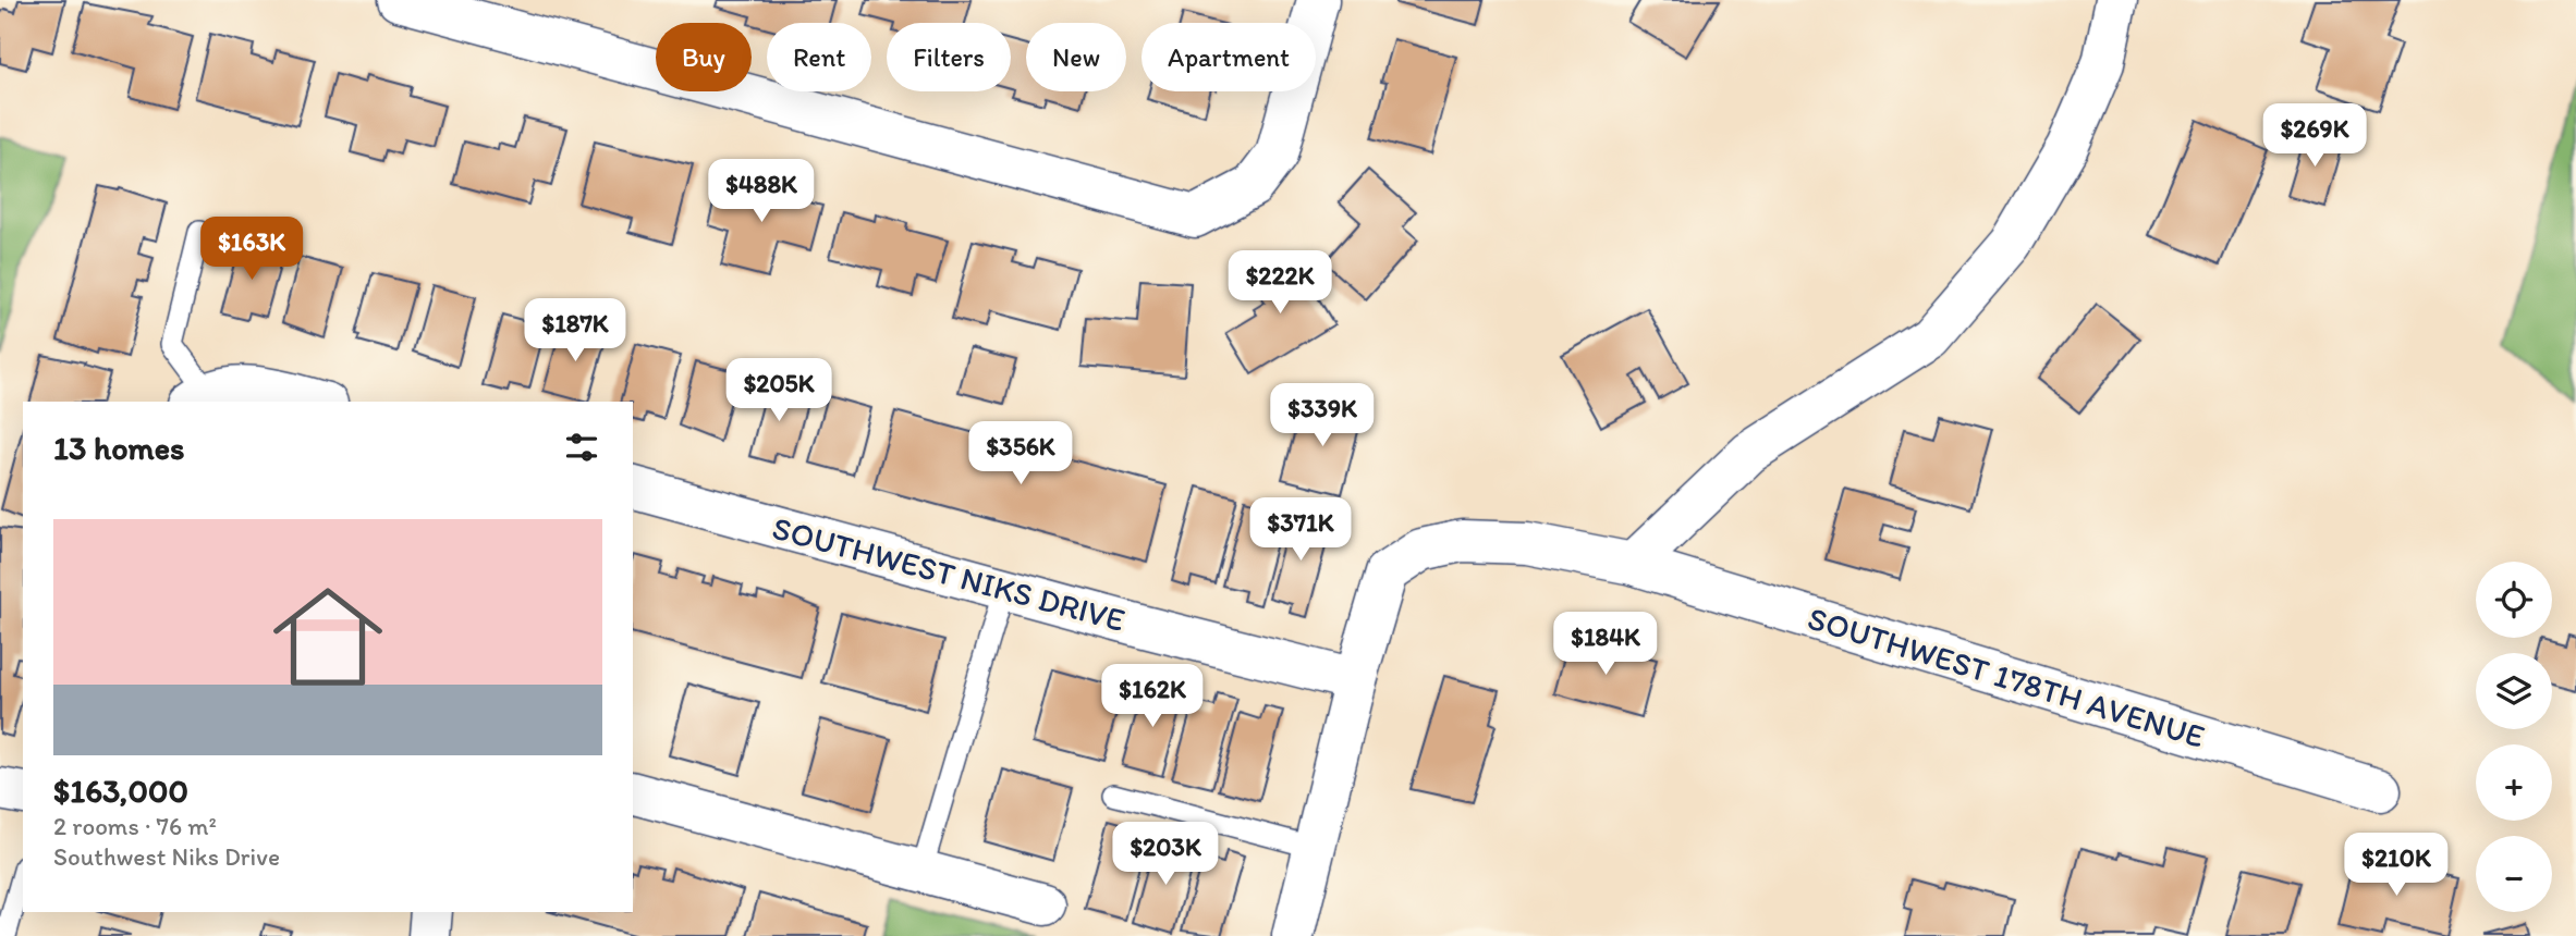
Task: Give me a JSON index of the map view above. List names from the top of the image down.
{
  "streets": {
    "street": ["SOUTHWEST NIKS DRIVE", "SOUTHWEST 178TH AVENUE"]
  },
  "crossings": [
    ["SOUTHWEST NIKS DRIVE", "SOUTHWEST 178TH AVENUE"]
  ],
  "page": {
    "chip": [
      "Buy",
      "Rent",
      "Filters",
      "New",
      "Apartment"
    ],
    "price": [
      "$269K",
      "$488K",
      "$163K",
      "$222K",
      "$187K",
      "$205K",
      "$339K",
      "$356K",
      "$371K",
      "$184K",
      "$162K",
      "$203K",
      "$210K"
    ],
    "heading": "13 homes",
    "list": [
      {
        "name": "$163,000",
        "note": "2 rooms · 76 m² · Southwest Niks Drive"
      }
    ],
    "map_buttons": ["+", "−"]
  }
}
